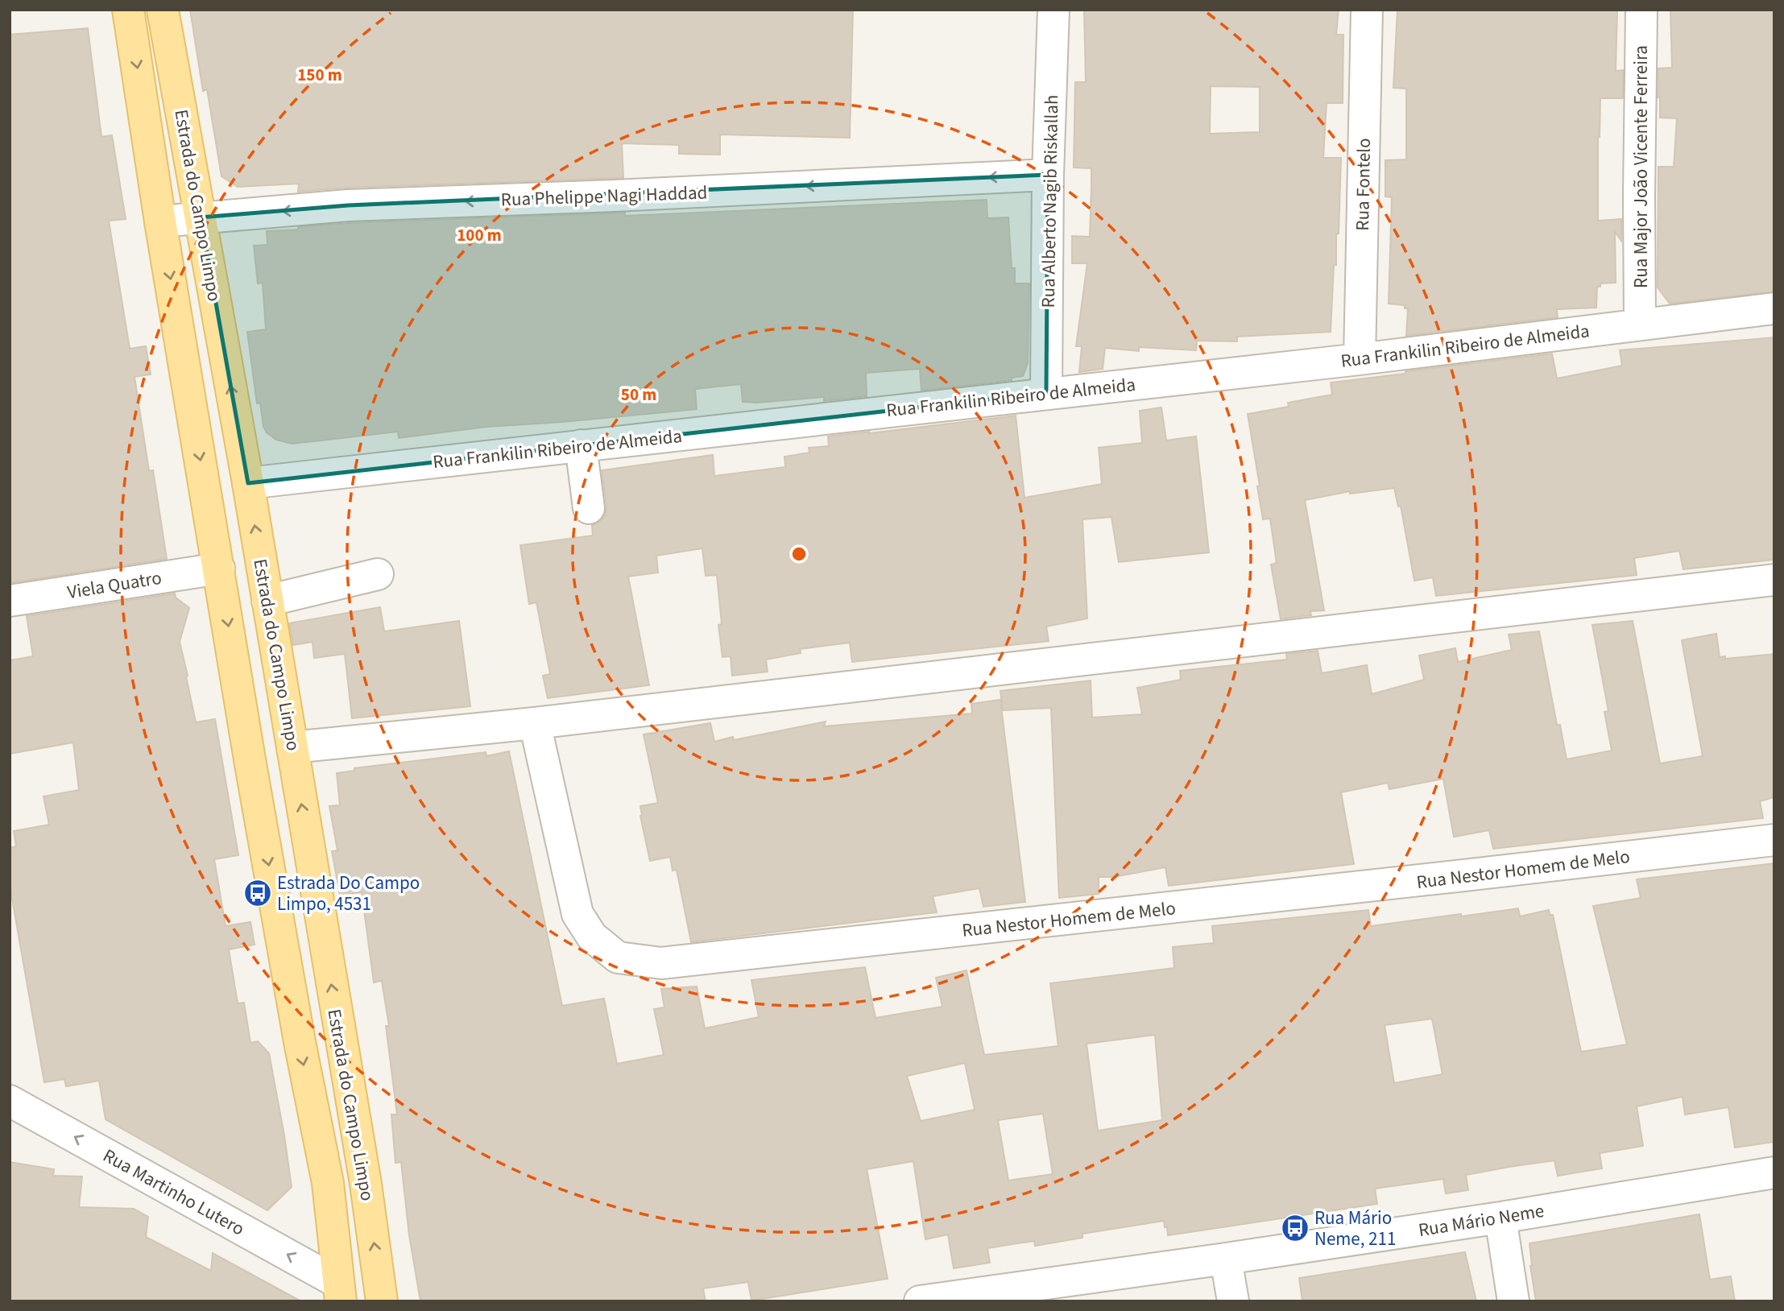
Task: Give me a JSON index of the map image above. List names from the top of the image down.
{
  "streets": {
    "main road": ["Estrada do Campo Limpo"],
    "street": [
      "Rua Major João Vicente Ferreira",
      "Rua Fontelo",
      "Rua Phelippe Nagi Haddad",
      "Rua Alberto Nagib Riskallah",
      "Rua Frankilin Ribeiro de Almeida",
      "Viela Quatro",
      "Rua Nestor Homem de Melo",
      "Rua Martinho Lutero",
      "Rua Mário Neme"
    ]
  },
  "crossings": [
    ["Rua Major João Vicente Ferreira", "Rua Frankilin Ribeiro de Almeida"],
    ["Rua Fontelo", "Rua Frankilin Ribeiro de Almeida"],
    ["Rua Phelippe Nagi Haddad", "Rua Alberto Nagib Riskallah"],
    ["Rua Phelippe Nagi Haddad", "Estrada do Campo Limpo"],
    ["Rua Alberto Nagib Riskallah", "Rua Frankilin Ribeiro de Almeida"],
    ["Estrada do Campo Limpo", "Rua Frankilin Ribeiro de Almeida"],
    ["Estrada do Campo Limpo", "Viela Quatro"],
    ["Estrada do Campo Limpo", "Rua Martinho Lutero"]
  ],
  "one_way": ["Rua Phelippe Nagi Haddad", "Rua Martinho Lutero"],
  "places": {
    "bus stop": ["Estrada Do Campo Limpo, 4531", "Rua Mário Neme, 211"]
  },
  "rings": ["150 m", "100 m", "50 m"]
}
